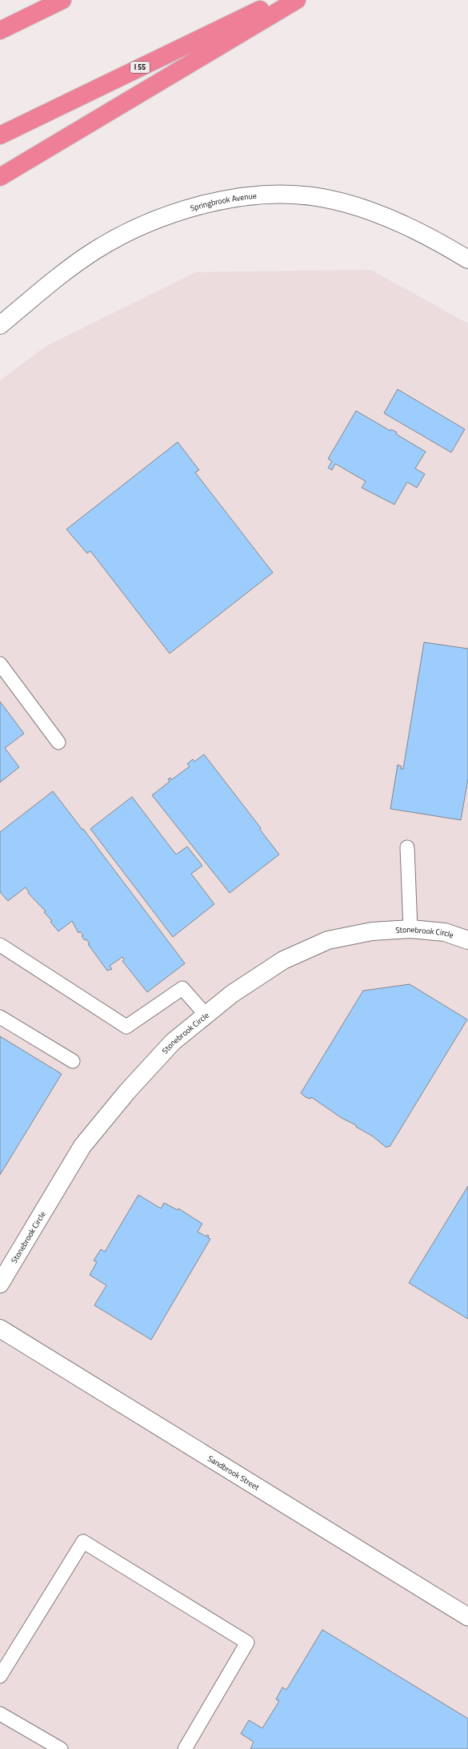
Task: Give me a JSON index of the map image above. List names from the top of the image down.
{
  "streets": {
    "highway": ["I 55"],
    "street": ["Springbrook Avenue", "Stonebrook Circle", "Sandbrook Street"]
  }
}
